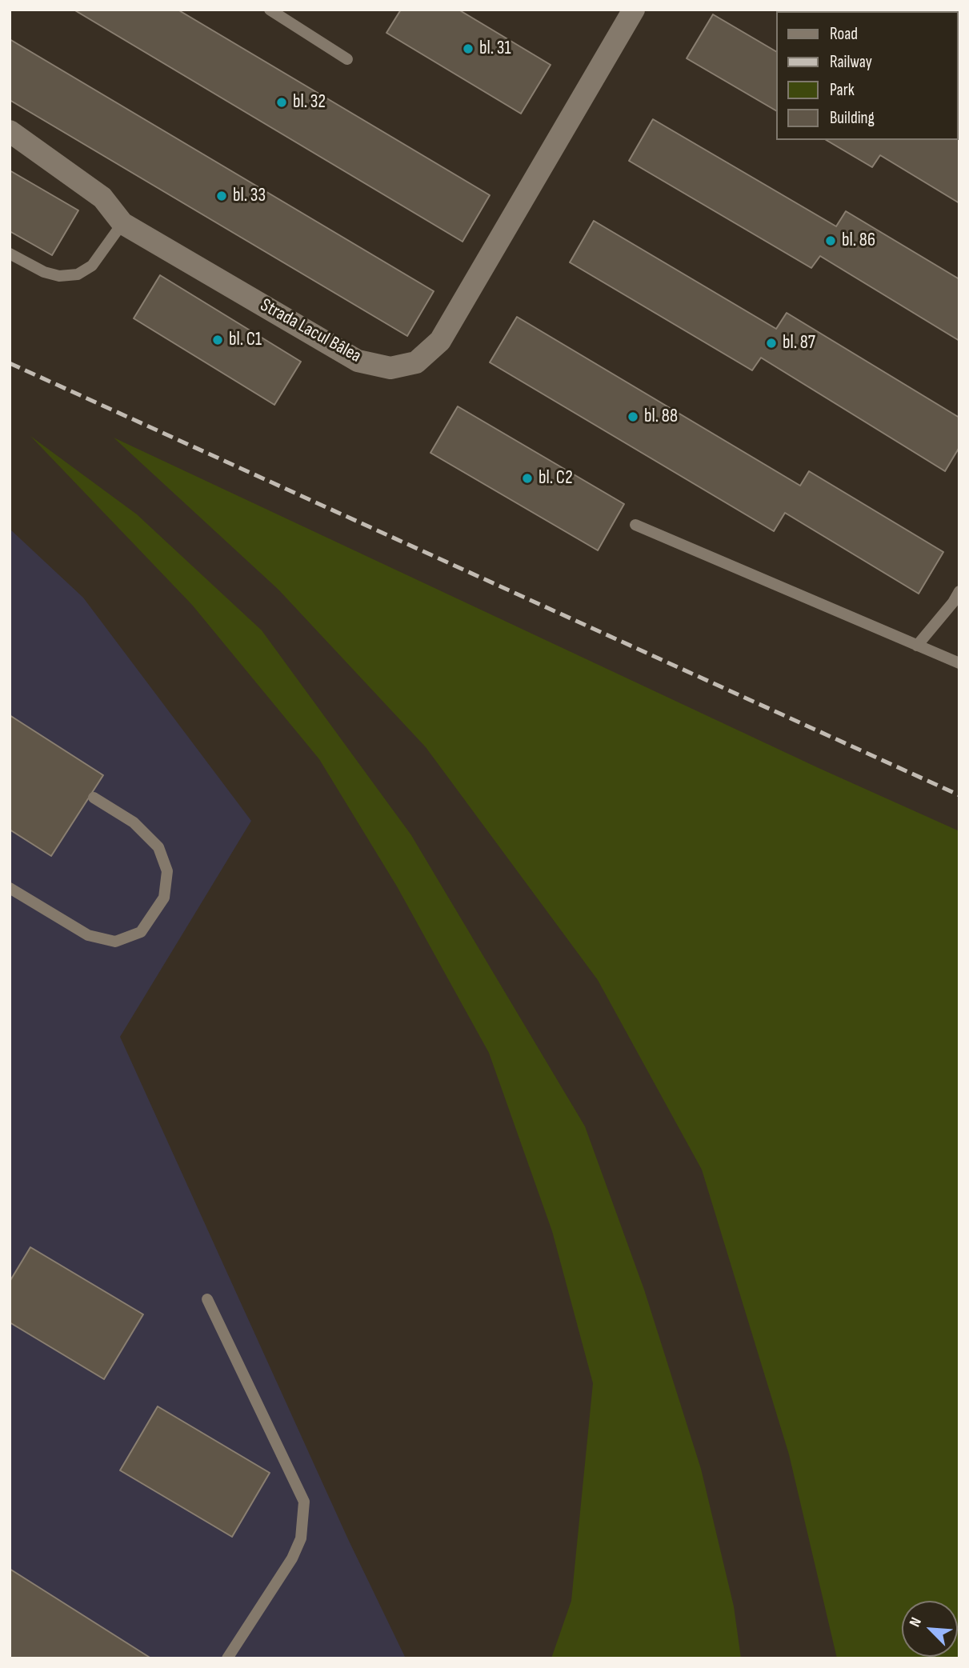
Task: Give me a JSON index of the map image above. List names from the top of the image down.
{
  "streets": {
    "street": ["Strada Lacul Bâlea"]
  },
  "places": [
    "bl. 31",
    "bl. 32",
    "bl. 33",
    "bl. 86",
    "bl. C1",
    "bl. 87",
    "bl. 88",
    "bl. C2"
  ],
  "legend": [
    "Road",
    "Railway",
    "Park",
    "Building"
  ],
  "north": "top left"
}
